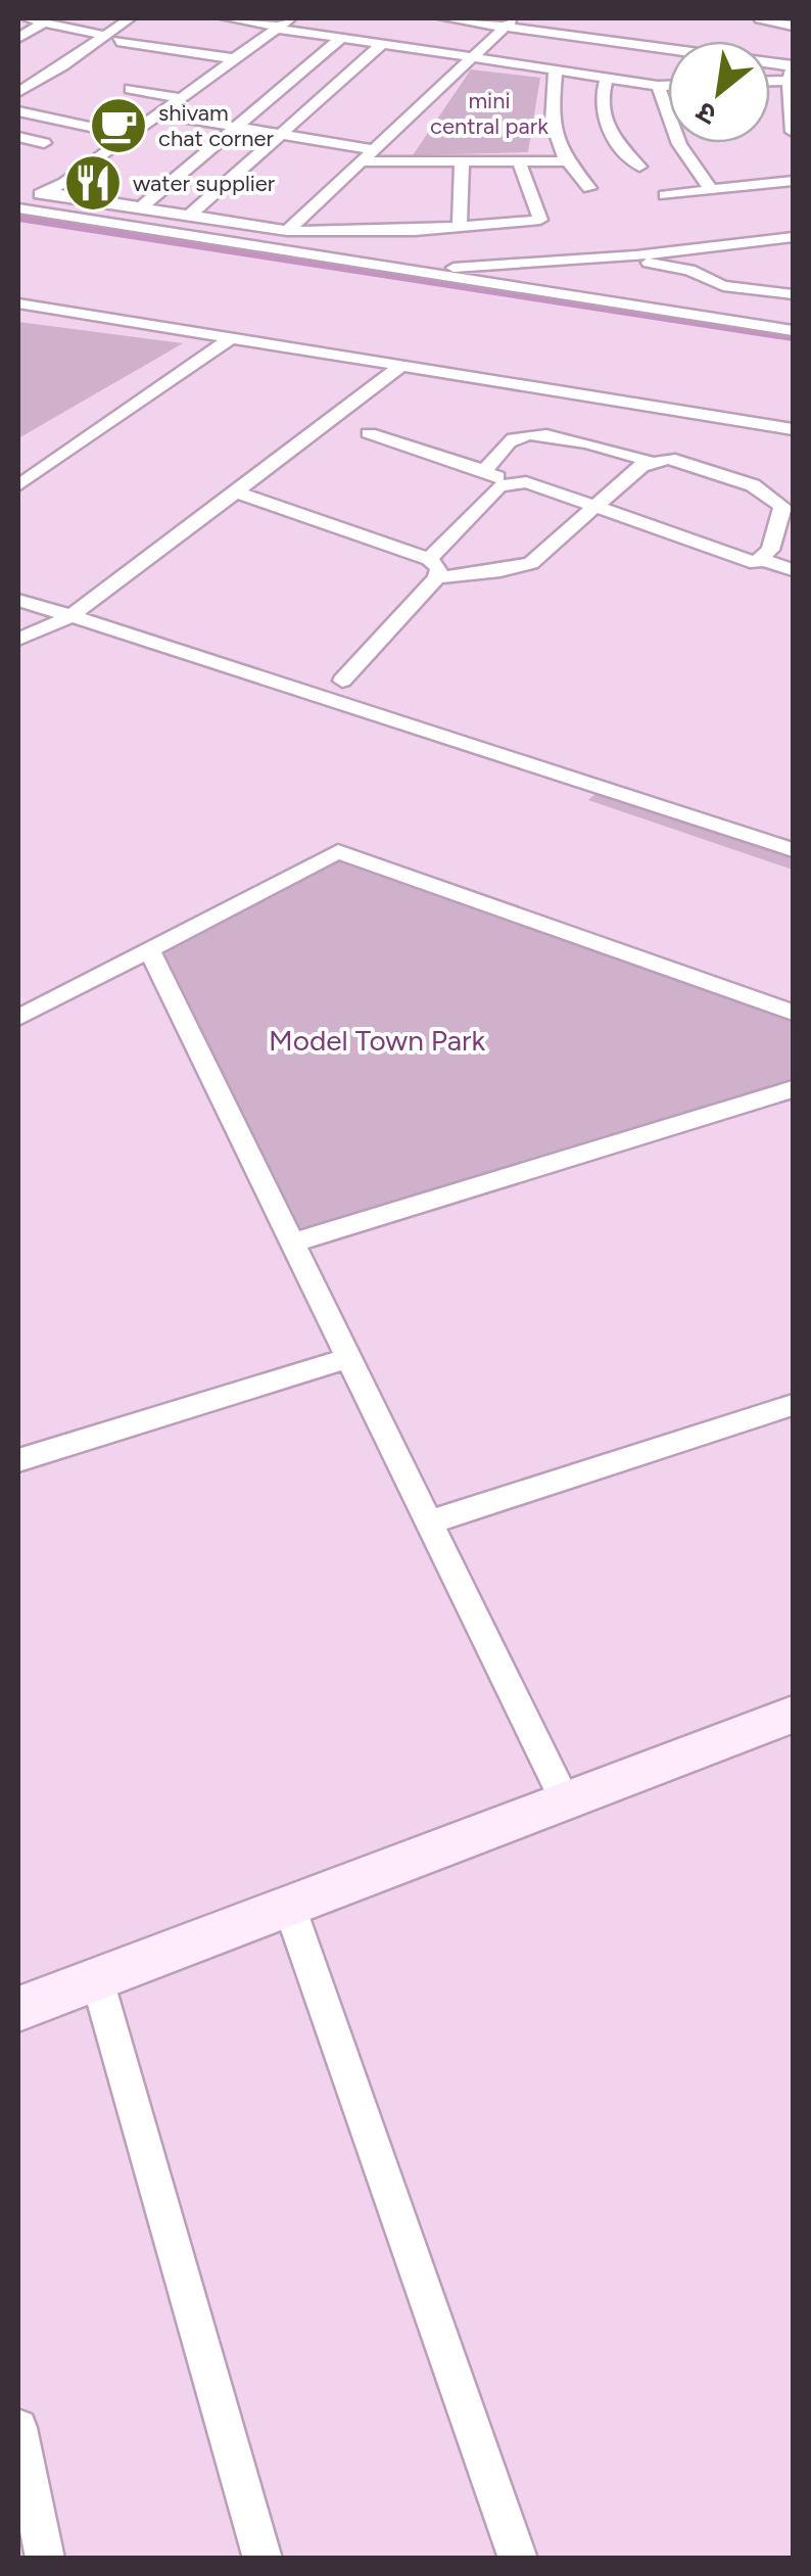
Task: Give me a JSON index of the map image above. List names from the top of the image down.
{
  "parks": ["mini central park", "Model Town Park"],
  "places": {
    "cafe": ["shivam chat corner"],
    "restaurant": ["water supplier"]
  },
  "north": "bottom left"
}
